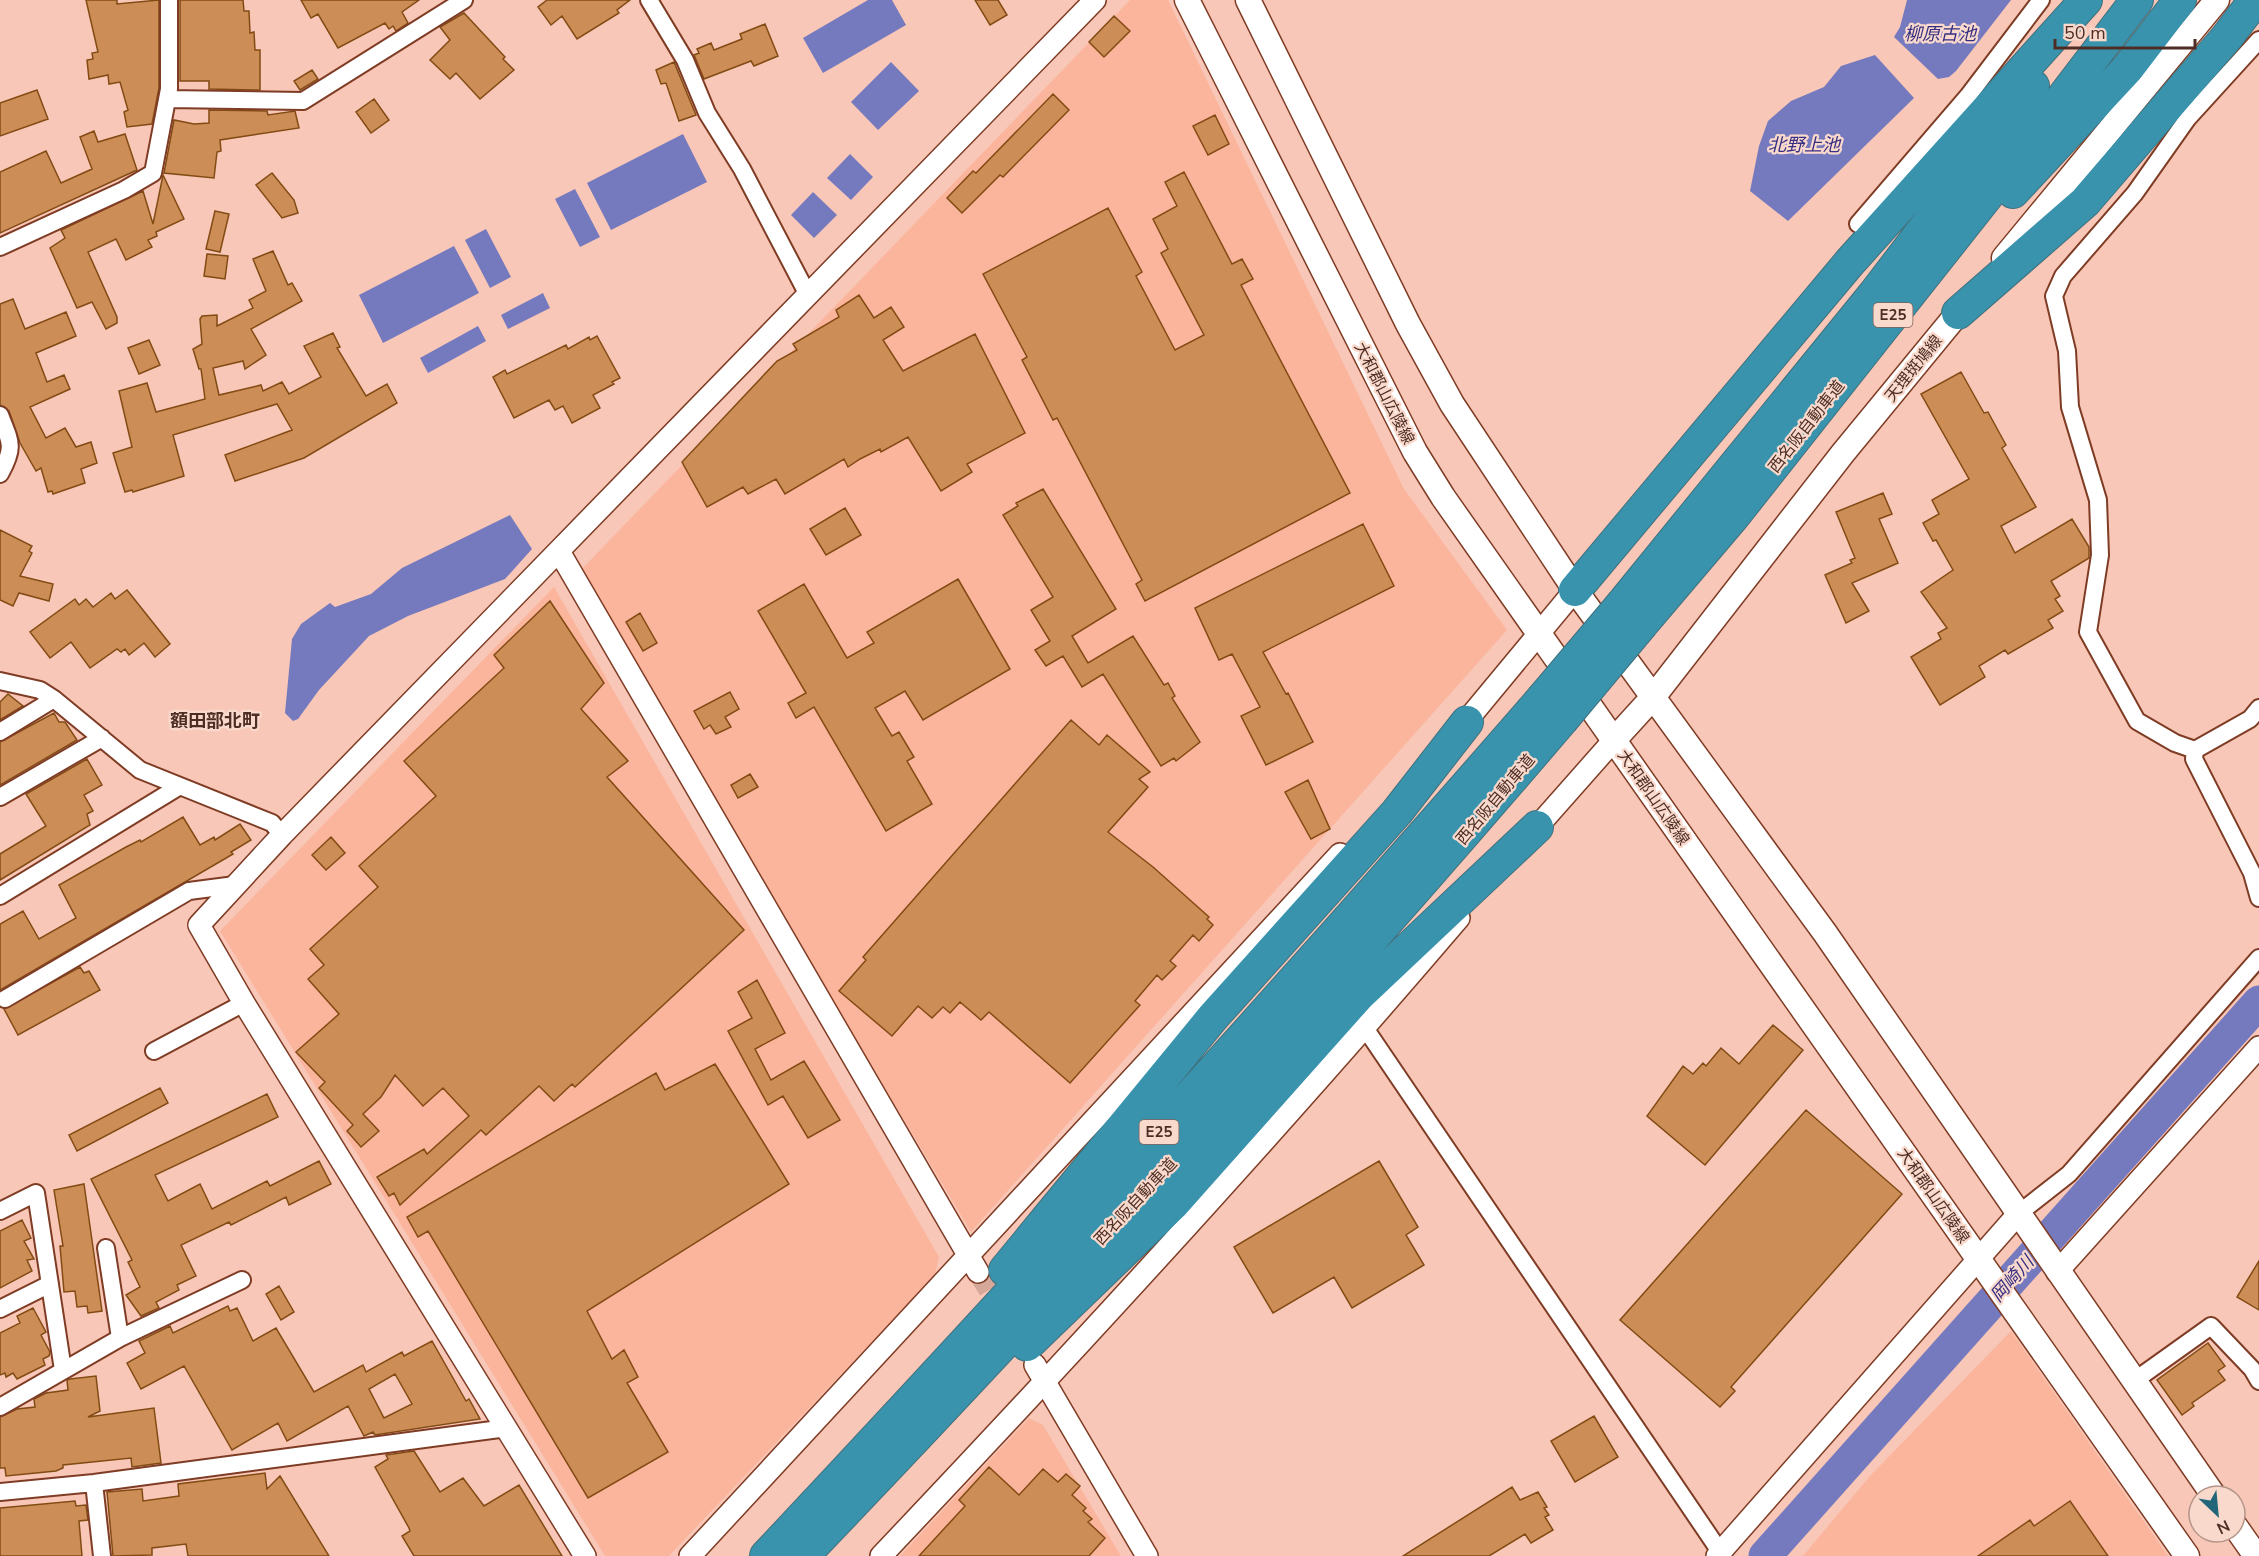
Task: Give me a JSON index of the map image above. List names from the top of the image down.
{
  "streets": {
    "highway": ["E25", "西名阪自動車道"],
    "main road": ["天理斑鳩線", "大和郡山広陵線"]
  },
  "crossings": [
    ["天理斑鳩線", "大和郡山広陵線"]
  ],
  "districts": ["額田部北町"],
  "water": ["柳原古池", "北野上池", "岡崎川"],
  "scale_bar": "50 m",
  "north": "bottom right"
}
